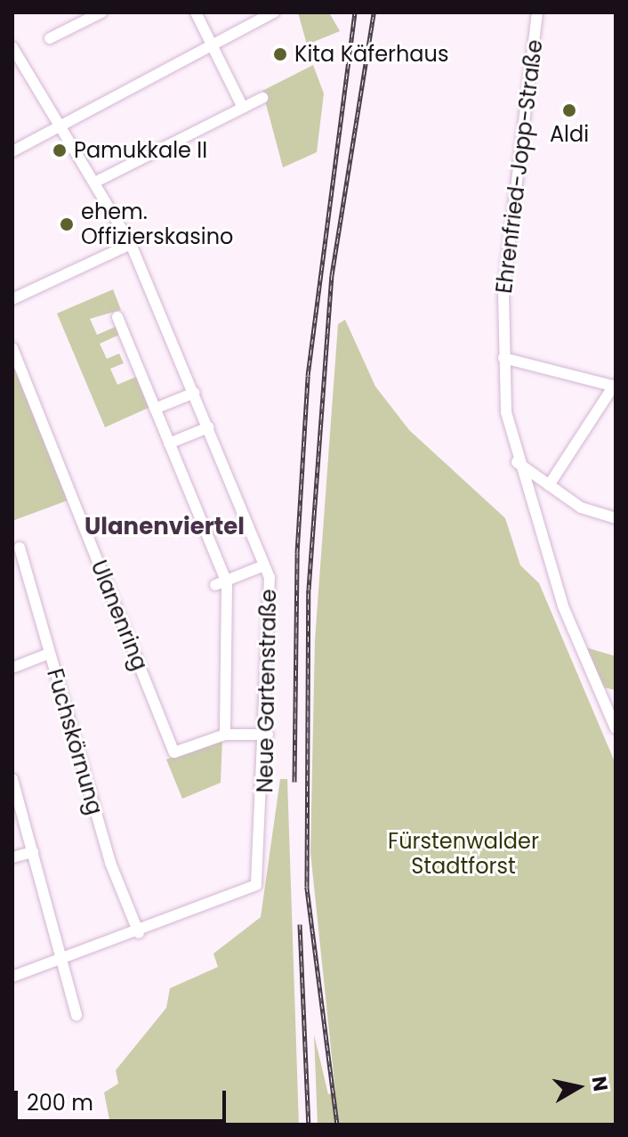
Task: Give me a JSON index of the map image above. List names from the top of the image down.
{
  "streets": {
    "street": [
      "Ehrenfried-Jopp-Straße",
      "Ulanenring",
      "Neue Gartenstraße",
      "Fuchskörnung"
    ]
  },
  "crossings": [
    ["Ulanenring", "Neue Gartenstraße"],
    ["Neue Gartenstraße", "Fuchskörnung"]
  ],
  "districts": ["Ulanenviertel"],
  "parks": ["Fürstenwalder Stadtforst"],
  "places": [
    "Kita Käferhaus",
    "Aldi",
    "Pamukkale II",
    "ehem. Offizierskasino"
  ],
  "scale_bar": "200 m",
  "north": "right"
}
